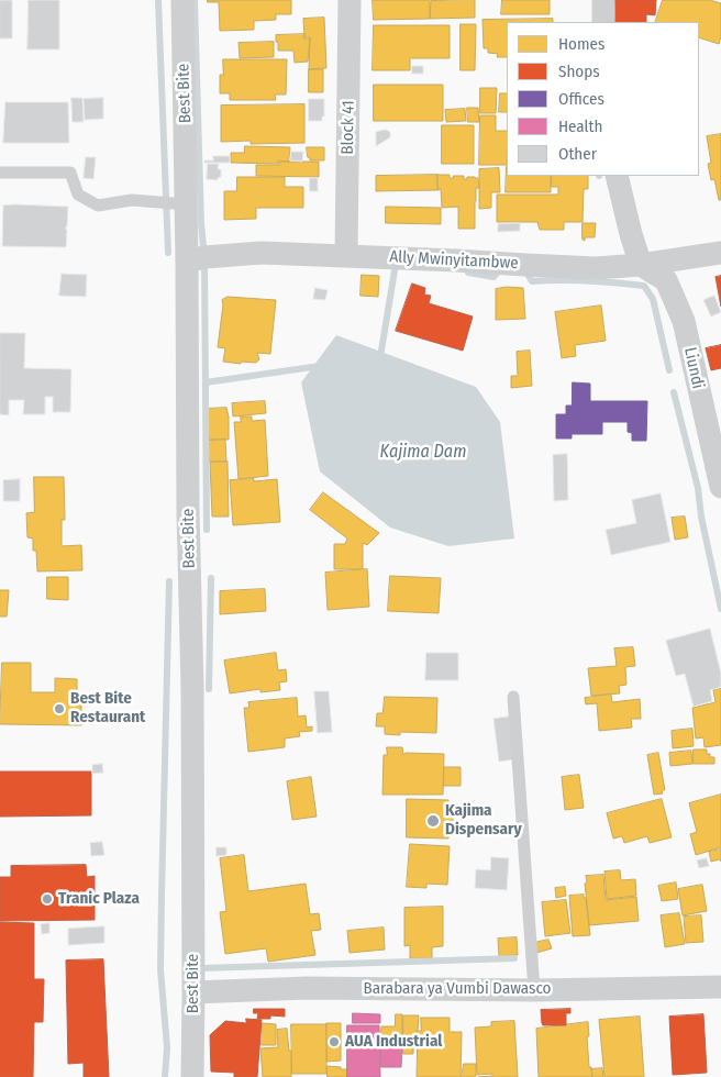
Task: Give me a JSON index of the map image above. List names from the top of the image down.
{
  "streets": {
    "street": [
      "Best Bite",
      "Block 41",
      "Ally Mwinyitambwe",
      "Liundi",
      "Barabara ya Vumbi Dawasco"
    ]
  },
  "crossings": [
    ["Best Bite", "Ally Mwinyitambwe"],
    ["Best Bite", "Barabara ya Vumbi Dawasco"],
    ["Block 41", "Ally Mwinyitambwe"],
    ["Ally Mwinyitambwe", "Liundi"]
  ],
  "water": ["Kajima Dam"],
  "places": [
    "Best Bite Restaurant",
    "Kajima Dispensary",
    "Tranic Plaza",
    "AUA Industrial"
  ],
  "legend": [
    "Homes",
    "Shops",
    "Offices",
    "Health",
    "Other"
  ]
}
